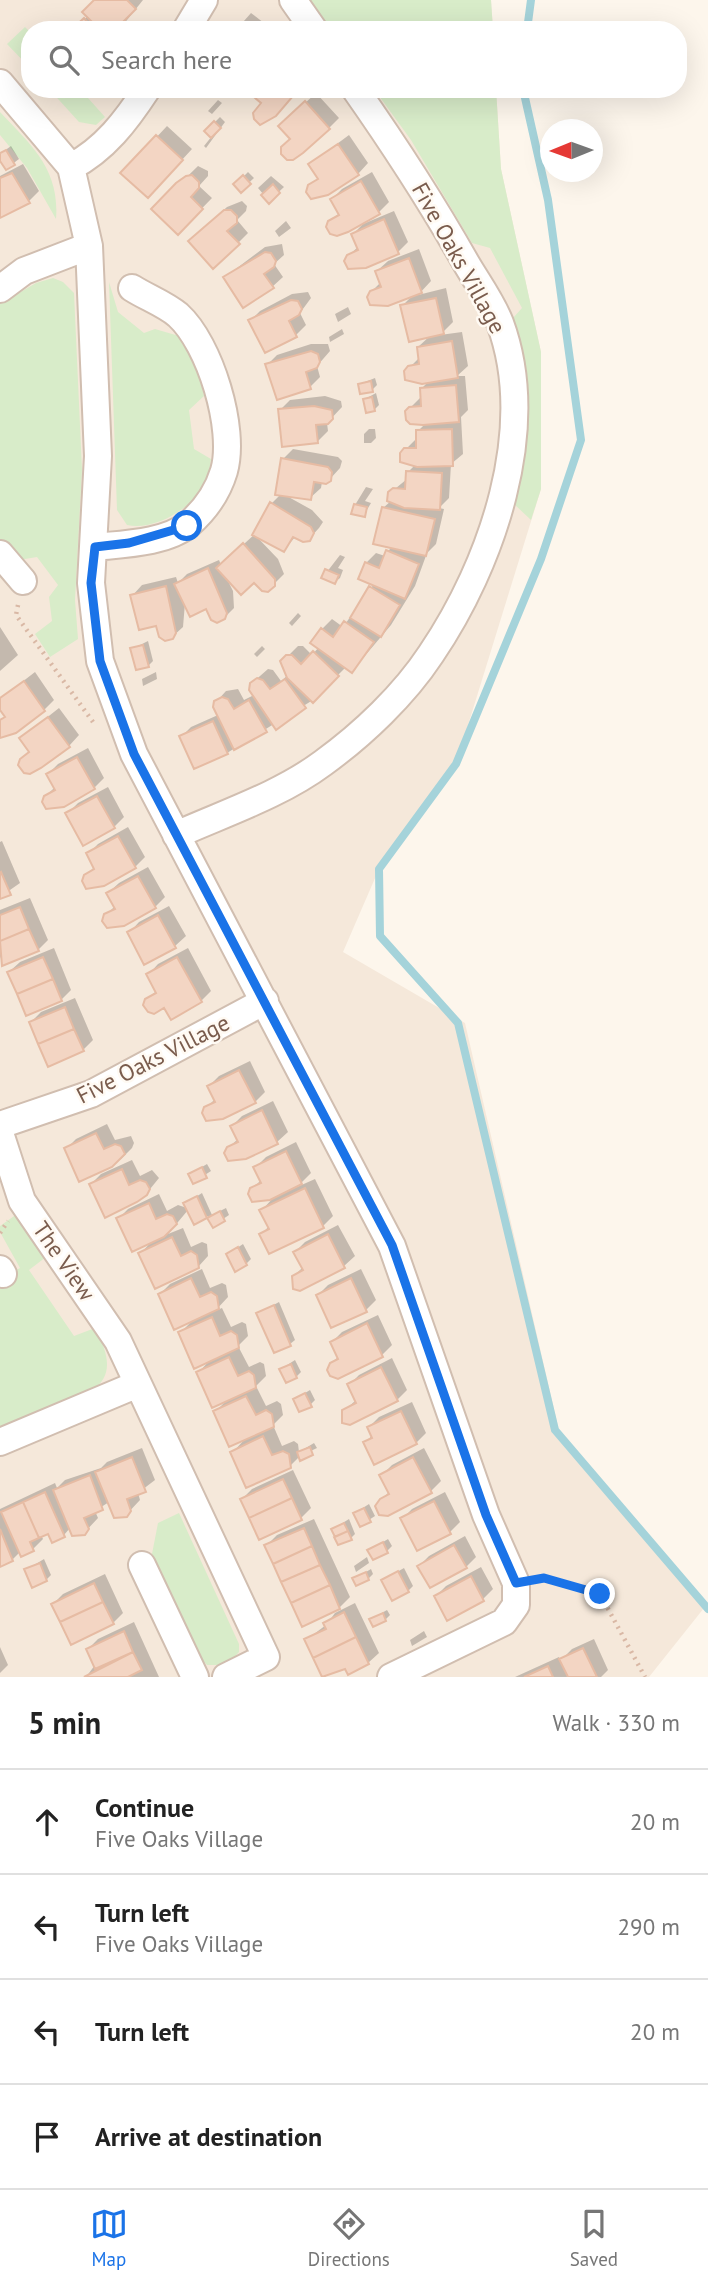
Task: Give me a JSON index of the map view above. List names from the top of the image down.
{
  "streets": {
    "street": ["Five Oaks Village", "The View"]
  },
  "north": "left",
  "page": {
    "search": "Search here",
    "heading": ["5 min", "Walk · 330 m"],
    "list": [
      ["Continue", "Five Oaks Village", "20 m"],
      ["Turn left", "Five Oaks Village", "290 m"],
      ["Turn left", "20 m"],
      "Arrive at destination"
    ],
    "nav": ["Map", "Directions", "Saved"]
  }
}
